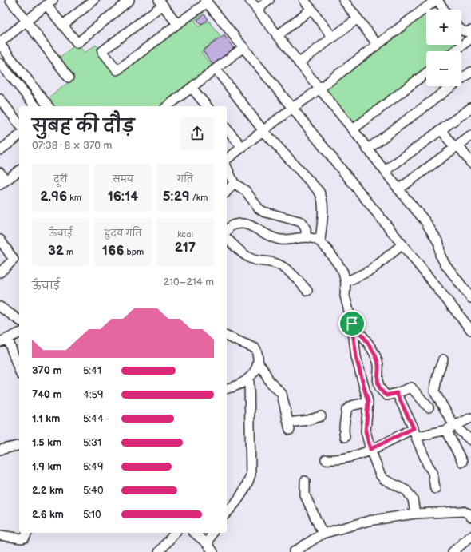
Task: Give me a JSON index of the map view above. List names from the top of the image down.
{
  "page": {
    "map_buttons": ["+", "−"],
    "heading": ["सुबह की दौड़", "07:38 · 8 × 370 m"],
    "stats": [
      ["दूरी", "2.96 km"],
      ["समय", "16:14"],
      ["गति", "5:29 /km"],
      ["ऊँचाई", "32 m"],
      ["हृदय गति", "166 bpm"],
      ["kcal", "217"]
    ],
    "chart": ["ऊँचाई", "210–214 m"],
    "list": [
      {
        "name": "370 m",
        "note": "5:41"
      },
      {
        "name": "740 m",
        "note": "4:59"
      },
      {
        "name": "1.1 km",
        "note": "5:44"
      },
      {
        "name": "1.5 km",
        "note": "5:31"
      },
      {
        "name": "1.9 km",
        "note": "5:49"
      },
      {
        "name": "2.2 km",
        "note": "5:40"
      },
      {
        "name": "2.6 km",
        "note": "5:10"
      }
    ]
  }
}
